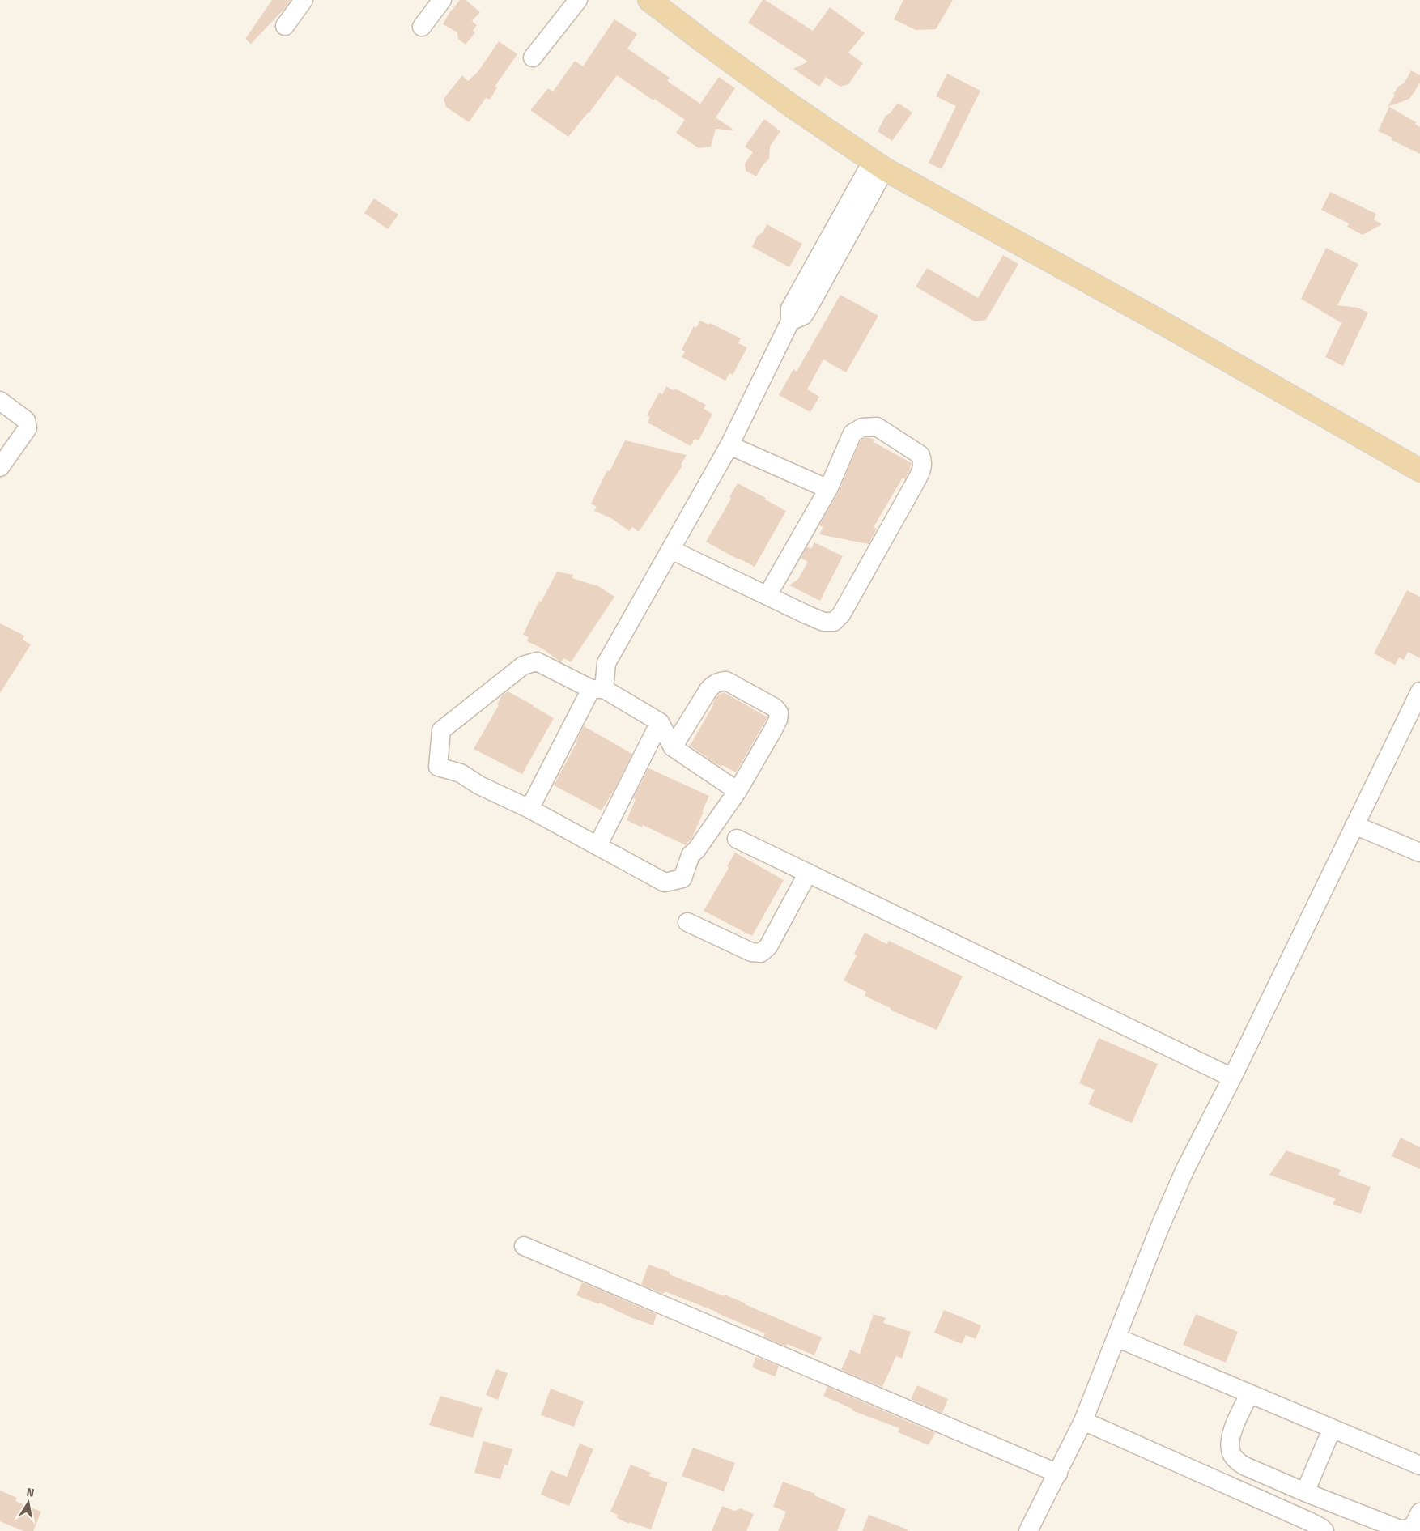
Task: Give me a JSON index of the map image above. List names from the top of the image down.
{
  "north": "top"
}
